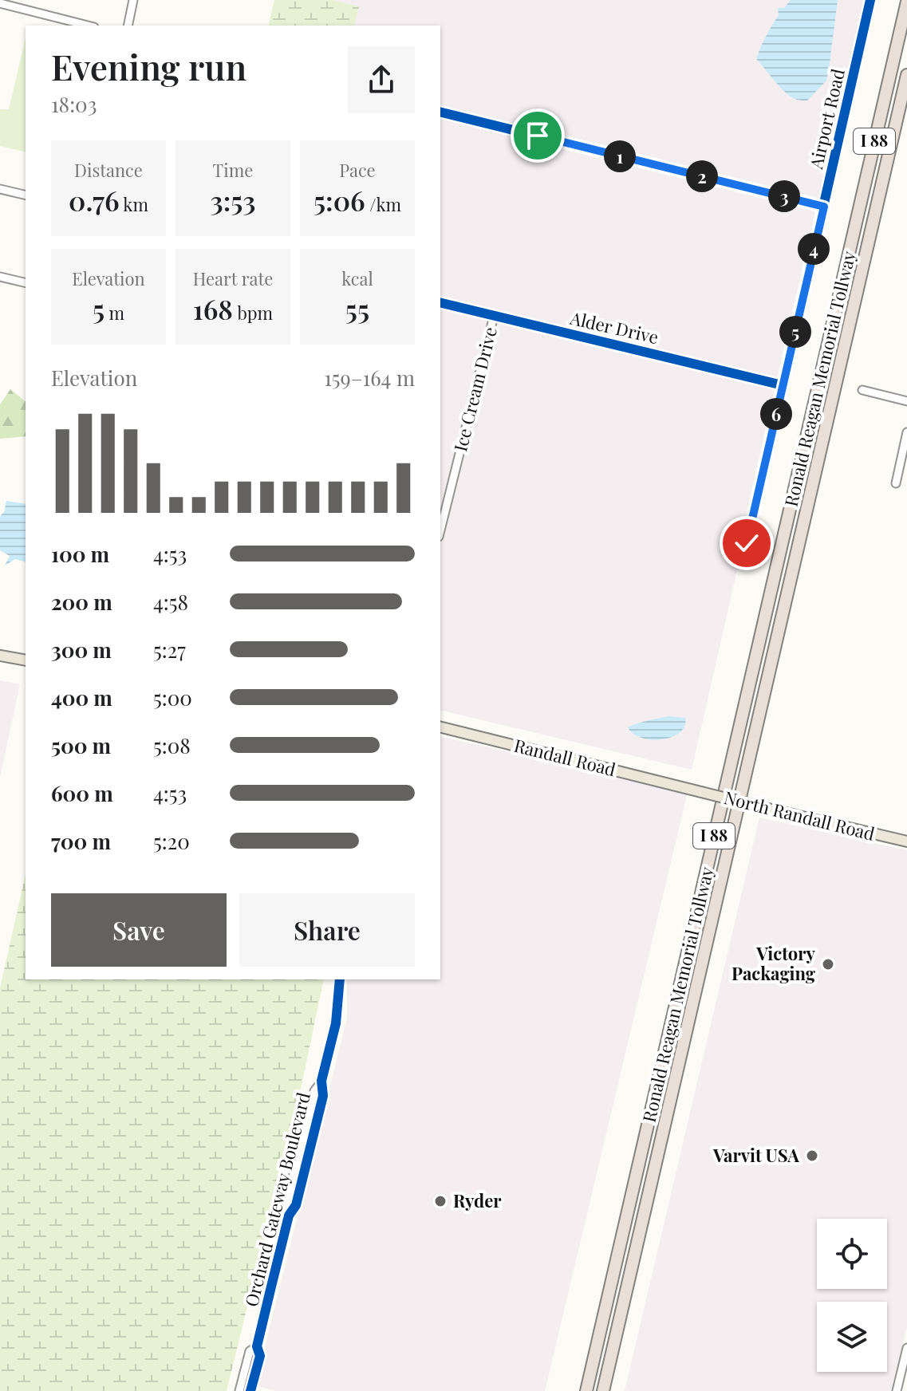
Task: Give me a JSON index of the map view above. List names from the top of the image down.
{
  "streets": {
    "highway": ["I 88", "Ronald Reagan Memorial Tollway"],
    "main road": ["Randall Road", "North Randall Road"],
    "street": [
      "Airport Road",
      "Alder Drive",
      "Ice Cream Drive",
      "Orchard Gateway Boulevard"
    ]
  },
  "crossings": [
    ["Airport Road", "Alder Drive"],
    ["Alder Drive", "Ice Cream Drive"],
    ["Randall Road", "North Randall Road"]
  ],
  "places": ["Victory Packaging", "Varvit USA", "Ryder"],
  "page": {
    "heading": ["Evening run", "18:03"],
    "stats": [
      ["Distance", "0.76 km"],
      ["Time", "3:53"],
      ["Pace", "5:06 /km"],
      ["Elevation", "5 m"],
      ["Heart rate", "168 bpm"],
      ["kcal", "55"]
    ],
    "pins": [
      "1",
      "2",
      "3",
      "4",
      "5",
      "6"
    ],
    "chart": ["Elevation", "159–164 m"],
    "list": [
      {
        "name": "100 m",
        "note": "4:53"
      },
      {
        "name": "200 m",
        "note": "4:58"
      },
      {
        "name": "300 m",
        "note": "5:27"
      },
      {
        "name": "400 m",
        "note": "5:00"
      },
      {
        "name": "500 m",
        "note": "5:08"
      },
      {
        "name": "600 m",
        "note": "4:53"
      },
      {
        "name": "700 m",
        "note": "5:20"
      }
    ],
    "buttons": ["Save", "Share"]
  }
}
